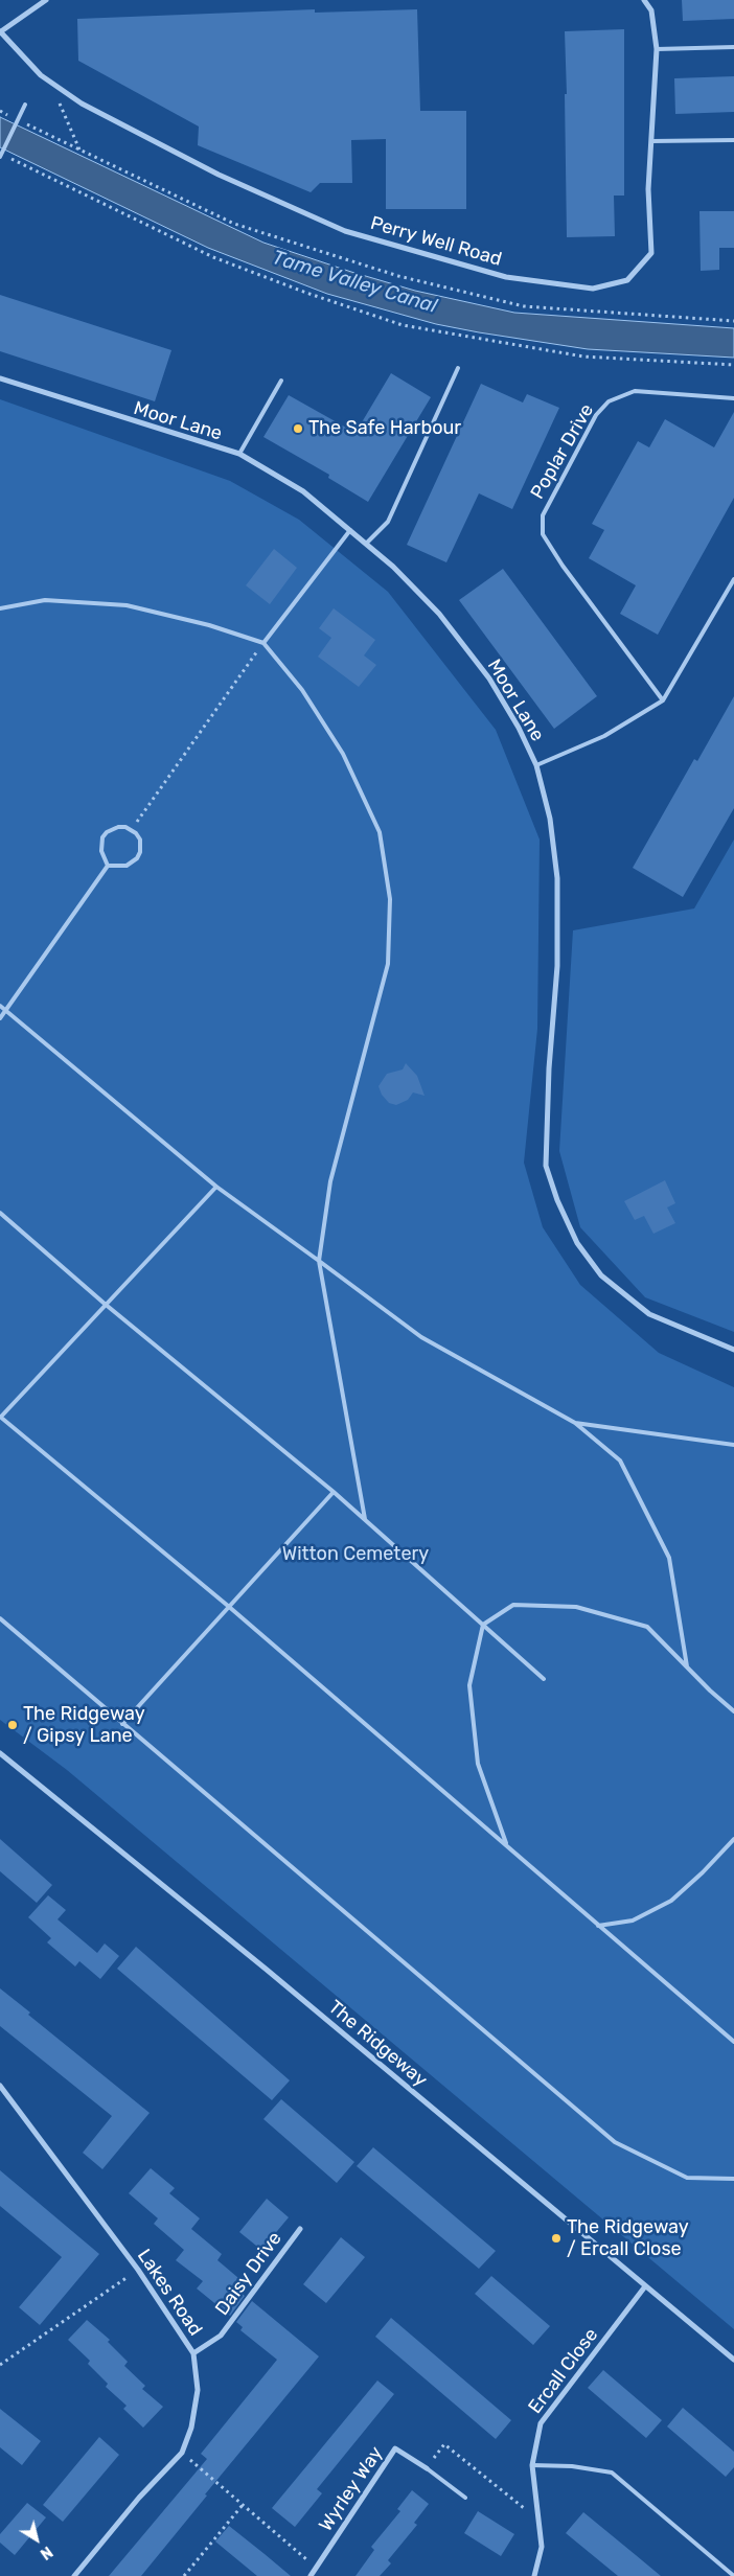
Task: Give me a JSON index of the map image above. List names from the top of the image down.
{
  "streets": {
    "street": [
      "Perry Well Road",
      "Moor Lane",
      "The Ridgeway",
      "Daisy Drive",
      "Lakes Road",
      "Ercall Close",
      "Wyrley Way"
    ],
    "lane": ["Poplar Drive"]
  },
  "crossings": [
    ["The Ridgeway", "Ercall Close"],
    ["Daisy Drive", "Lakes Road"]
  ],
  "water": ["Tame Valley Canal"],
  "parks": ["Witton Cemetery"],
  "places": ["The Safe Harbour", "The Ridgeway / Gipsy Lane", "The Ridgeway / Ercall Close"],
  "north": "bottom right"
}
